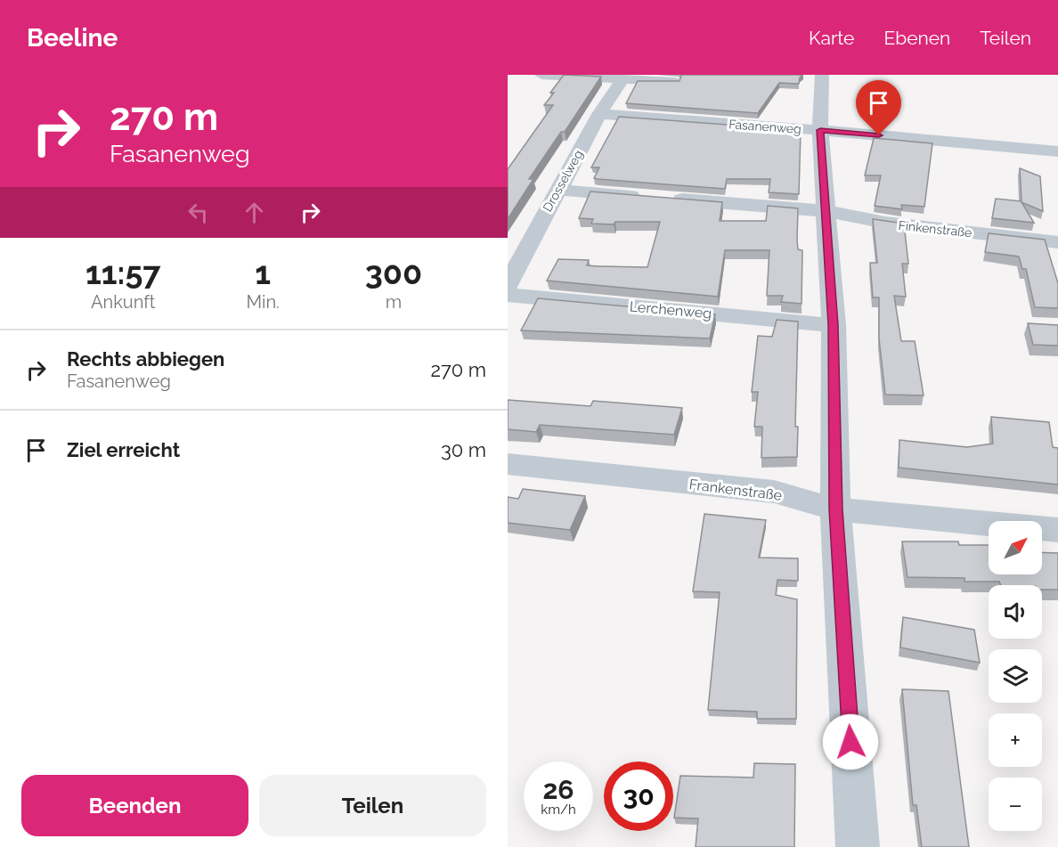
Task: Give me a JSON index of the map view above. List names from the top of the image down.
{
  "streets": {
    "street": [
      "Fasanenweg",
      "Drosselweg",
      "Finkenstraße",
      "Lerchenweg",
      "Frankenstraße"
    ]
  },
  "crossings": [
    ["Fasanenweg", "Drosselweg"],
    ["Drosselweg", "Finkenstraße"]
  ],
  "north": "top right",
  "page": {
    "header": "Beeline",
    "nav": ["Karte", "Ebenen", "Teilen"],
    "turn": ["270 m", "Fasanenweg"],
    "eta": [
      "11:57",
      "Ankunft",
      "1",
      "Min.",
      "300",
      "m"
    ],
    "list": [
      {
        "name": "Rechts abbiegen",
        "note": "Fasanenweg",
        "value": "270 m"
      },
      {
        "name": "Ziel erreicht",
        "value": "30 m"
      }
    ],
    "map_buttons": ["+", "−"],
    "speed": "26 km/h",
    "limit": "30",
    "buttons": ["Beenden", "Teilen"]
  }
}
